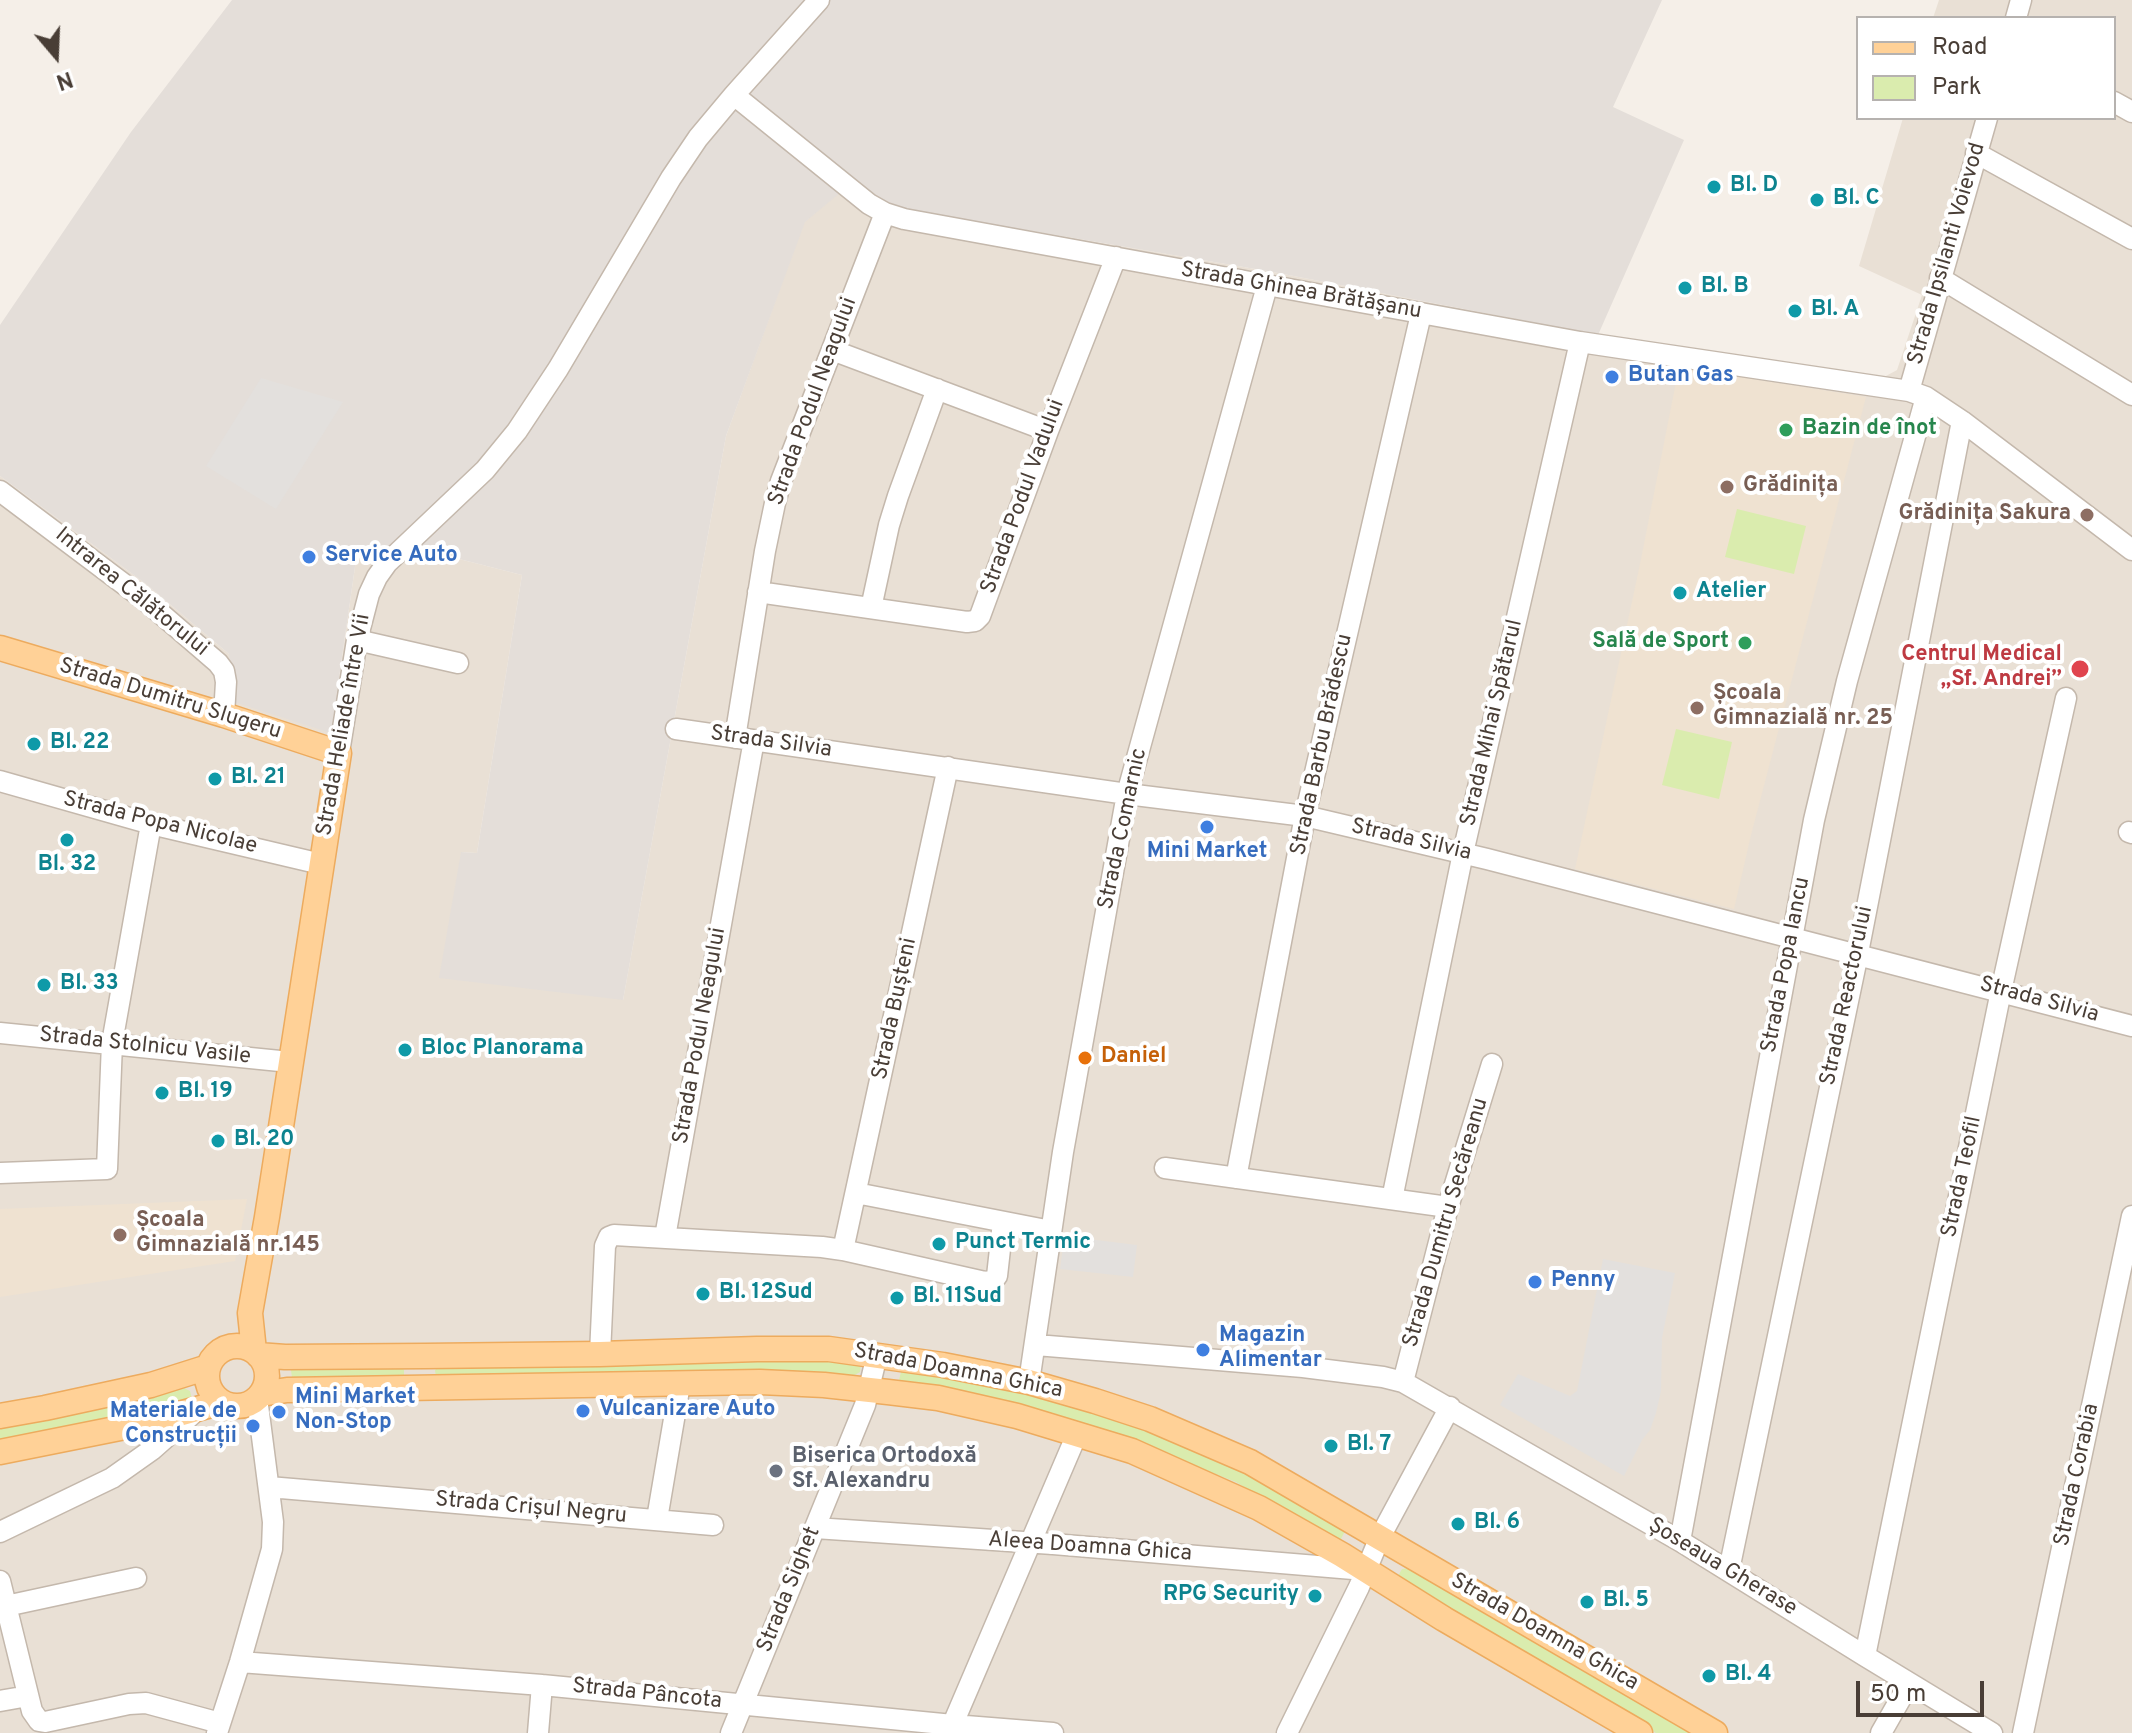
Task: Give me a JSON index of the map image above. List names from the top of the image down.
{
  "streets": {
    "main road": ["Strada Dumitru Slugeru", "Strada Heliade între Vii", "Strada Doamna Ghica"],
    "street": [
      "Strada Ipsilanti Voievod",
      "Strada Ghinea Brătășanu",
      "Strada Podul Neagului",
      "Strada Podul Vadului",
      "Intrarea Călătorului",
      "Strada Mihai Spătarul",
      "Strada Silvia",
      "Strada Barbu Brădescu",
      "Strada Popa Nicolae",
      "Strada Comarnic",
      "Strada Popa Iancu",
      "Strada Reactorului",
      "Strada Bușteni",
      "Strada Stolnicu Vasile",
      "Strada Teofil",
      "Strada Dumitru Secăreanu",
      "Strada Corabia",
      "Strada Crișul Negru",
      "Aleea Doamna Ghica",
      "Șoseaua Gherase",
      "Strada Sighet",
      "Strada Pâncota"
    ]
  },
  "crossings": [
    ["Strada Ipsilanti Voievod", "Strada Ghinea Brătășanu"],
    ["Strada Ipsilanti Voievod", "Strada Popa Iancu"],
    ["Strada Ghinea Brătășanu", "Strada Podul Neagului"],
    ["Strada Ghinea Brătășanu", "Strada Podul Vadului"],
    ["Strada Ghinea Brătășanu", "Strada Mihai Spătarul"],
    ["Strada Ghinea Brătășanu", "Strada Heliade între Vii"],
    ["Strada Ghinea Brătășanu", "Strada Barbu Brădescu"],
    ["Strada Ghinea Brătășanu", "Strada Comarnic"],
    ["Strada Ghinea Brătășanu", "Strada Popa Iancu"],
    ["Strada Podul Neagului", "Strada Podul Vadului"],
    ["Strada Podul Neagului", "Strada Silvia"],
    ["Intrarea Călătorului", "Strada Dumitru Slugeru"],
    ["Strada Dumitru Slugeru", "Strada Heliade între Vii"],
    ["Strada Mihai Spătarul", "Strada Silvia"],
    ["Strada Heliade între Vii", "Strada Popa Nicolae"],
    ["Strada Heliade între Vii", "Strada Stolnicu Vasile"],
    ["Strada Heliade între Vii", "Strada Doamna Ghica"],
    ["Strada Silvia", "Strada Barbu Brădescu"],
    ["Strada Silvia", "Strada Comarnic"],
    ["Strada Silvia", "Strada Popa Iancu"],
    ["Strada Silvia", "Strada Reactorului"],
    ["Strada Silvia", "Strada Bușteni"],
    ["Strada Silvia", "Strada Teofil"],
    ["Strada Comarnic", "Strada Doamna Ghica"],
    ["Strada Comarnic", "Șoseaua Gherase"],
    ["Strada Popa Iancu", "Șoseaua Gherase"],
    ["Strada Reactorului", "Șoseaua Gherase"],
    ["Strada Teofil", "Șoseaua Gherase"],
    ["Strada Dumitru Secăreanu", "Șoseaua Gherase"],
    ["Strada Doamna Ghica", "Strada Crișul Negru"],
    ["Strada Doamna Ghica", "Aleea Doamna Ghica"],
    ["Strada Doamna Ghica", "Strada Sighet"],
    ["Aleea Doamna Ghica", "Strada Sighet"],
    ["Strada Sighet", "Strada Pâncota"]
  ],
  "places": [
    "Bl. D",
    "Bl. C",
    "Bl. B",
    "Bl. A",
    "Butan Gas",
    "Bazin de înot",
    "Grădinița",
    "Grădinița Sakura",
    "Service Auto",
    "Atelier",
    "Sală de Sport",
    "Centrul Medical „Sf. Andrei”",
    "Școala Gimnazială nr. 25",
    "Bl. 22",
    "Bl. 21",
    "Mini Market",
    "Bl. 32",
    "Bl. 33",
    "Bloc Planorama",
    "Daniel",
    "Bl. 19",
    "Bl. 20",
    "Școala Gimnazială nr.145",
    "Punct Termic",
    "Penny",
    "Bl. 12Sud",
    "Bl. 11Sud",
    "Magazin Alimentar",
    "Vulcanizare Auto",
    "Mini Market Non-Stop",
    "Materiale de Construcții",
    "Bl. 7",
    "Biserica Ortodoxă Sf. Alexandru",
    "Bl. 6",
    "RPG Security",
    "Bl. 5",
    "Bl. 4"
  ],
  "legend": ["Road", "Park"],
  "scale_bar": "50 m",
  "north": "bottom"
}
